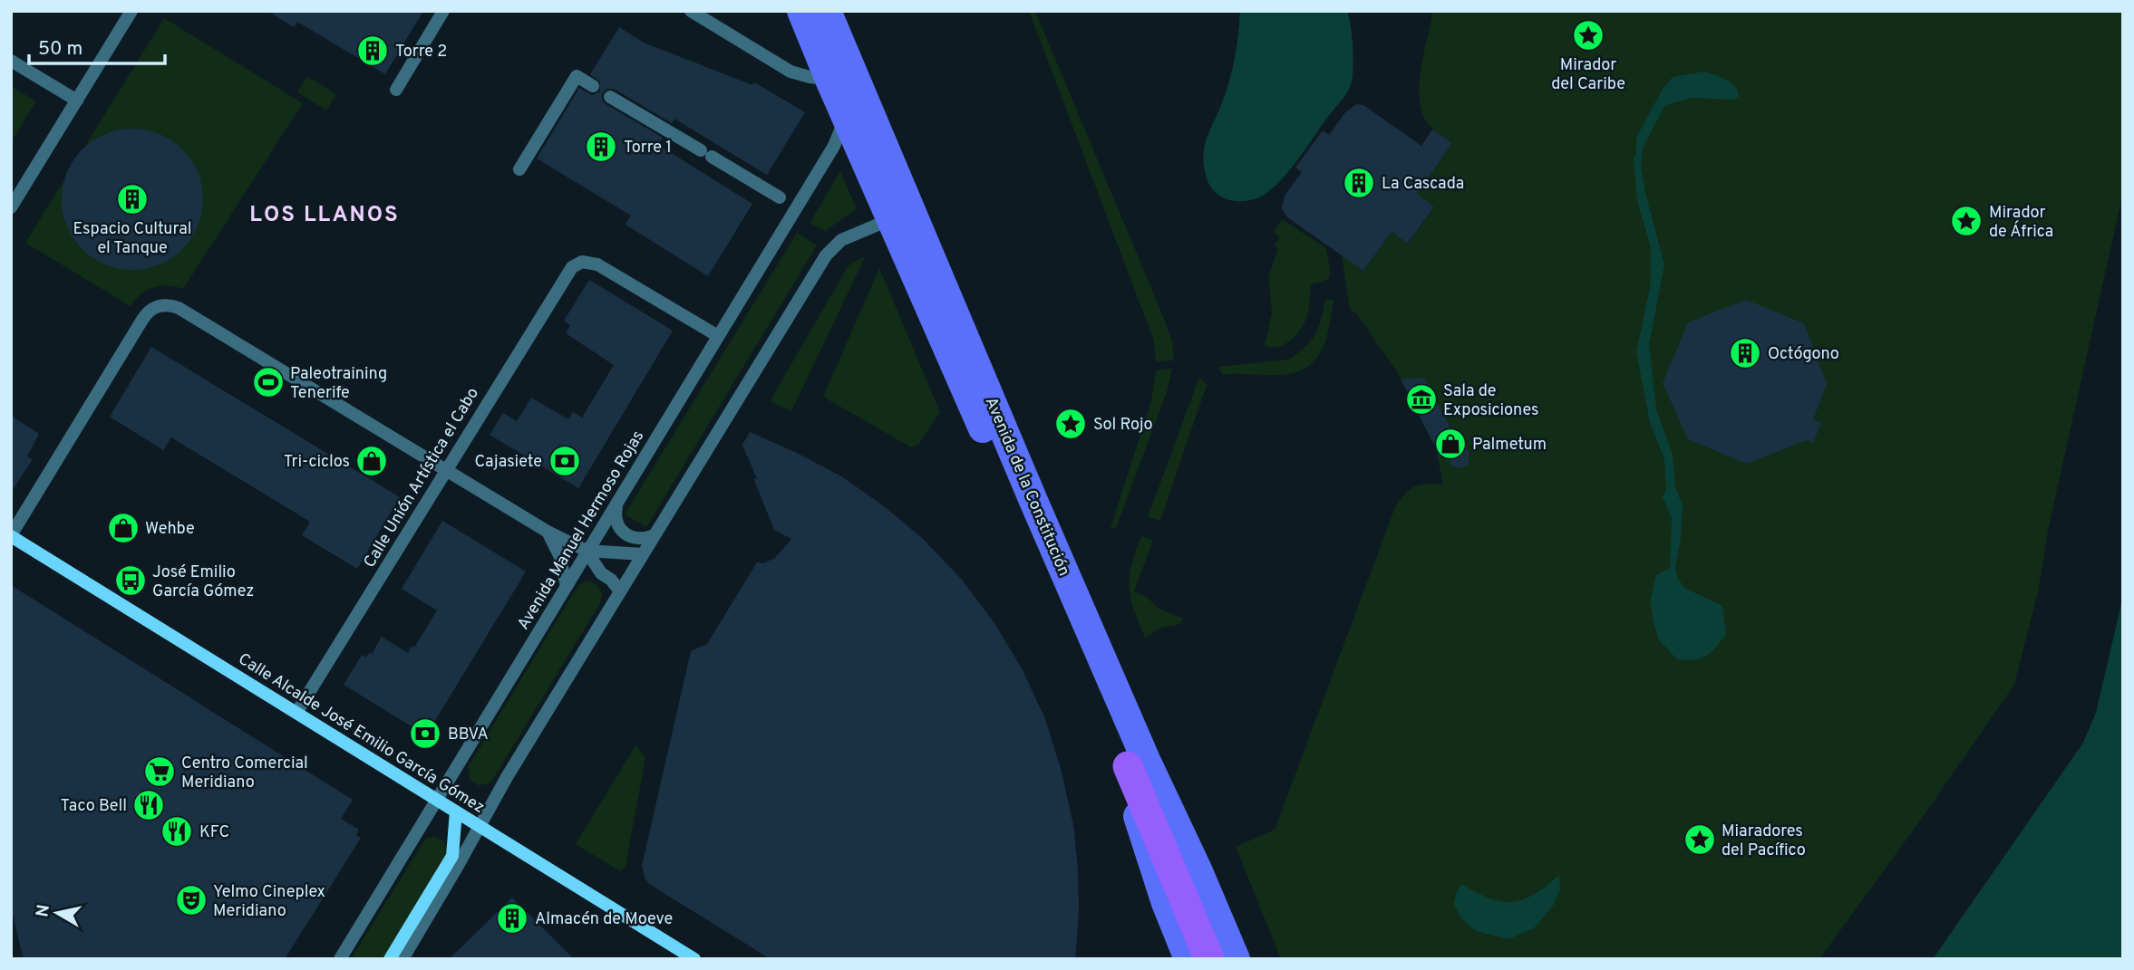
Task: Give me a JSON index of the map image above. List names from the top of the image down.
{
  "streets": {
    "highway": ["Avenida de la Constitución"],
    "main road": ["Calle Alcalde José Emilio García Gómez"],
    "street": ["Calle Unión Artística el Cabo", "Avenida Manuel Hermoso Rojas"]
  },
  "crossings": [
    ["Calle Unión Artística el Cabo", "Avenida Manuel Hermoso Rojas"],
    ["Calle Unión Artística el Cabo", "Calle Alcalde José Emilio García Gómez"],
    ["Avenida de la Constitución", "Avenida Manuel Hermoso Rojas"],
    ["Avenida Manuel Hermoso Rojas", "Calle Alcalde José Emilio García Gómez"]
  ],
  "districts": ["LOS LLANOS"],
  "places": {
    "place": [
      "Mirador del Caribe",
      "Mirador de África",
      "Sol Rojo",
      "Miaradores del Pacífico"
    ],
    "building": [
      "Torre 2",
      "Torre 1",
      "La Cascada",
      "Espacio Cultural el Tanque",
      "Octógono",
      "Almacén de Moeve"
    ],
    "sports": ["Paleotraining Tenerife"],
    "museum": ["Sala de Exposiciones"],
    "shop": ["Palmetum", "Tri-ciclos", "Wehbe"],
    "bank": ["Cajasiete", "BBVA"],
    "bus stop": ["José Emilio García Gómez"],
    "supermarket": ["Centro Comercial Meridiano"],
    "restaurant": ["Taco Bell", "KFC"],
    "theatre": ["Yelmo Cineplex Meridiano"]
  },
  "scale_bar": "50 m",
  "north": "left"
}
